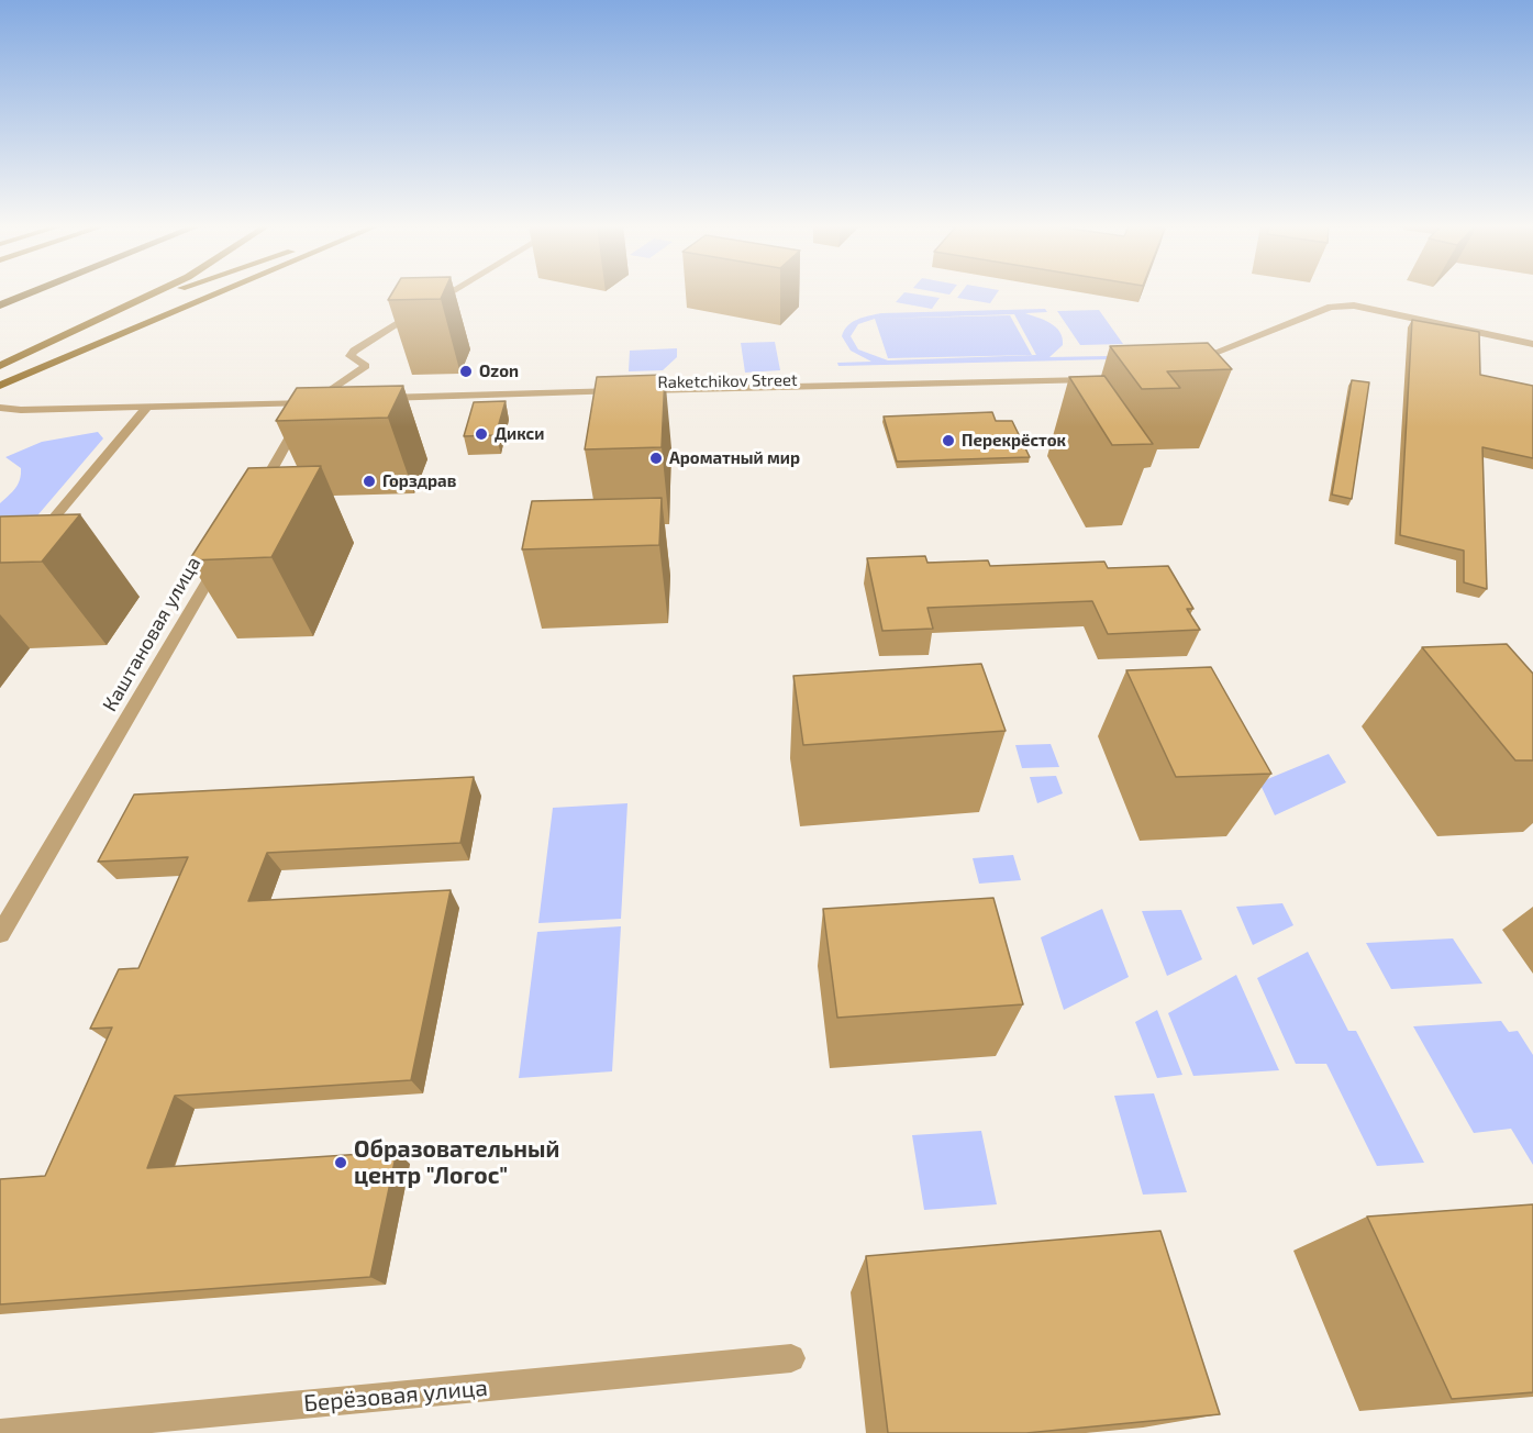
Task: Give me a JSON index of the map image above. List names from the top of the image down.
{
  "streets": {
    "street": ["Raketchikov Street", "Каштановая улица", "Берёзовая улица"]
  },
  "places": [
    "Ozon",
    "Дикси",
    "Перекрёсток",
    "Ароматный мир",
    "Горздрав",
    "Образовательный центр \"Логос\""
  ]
}
